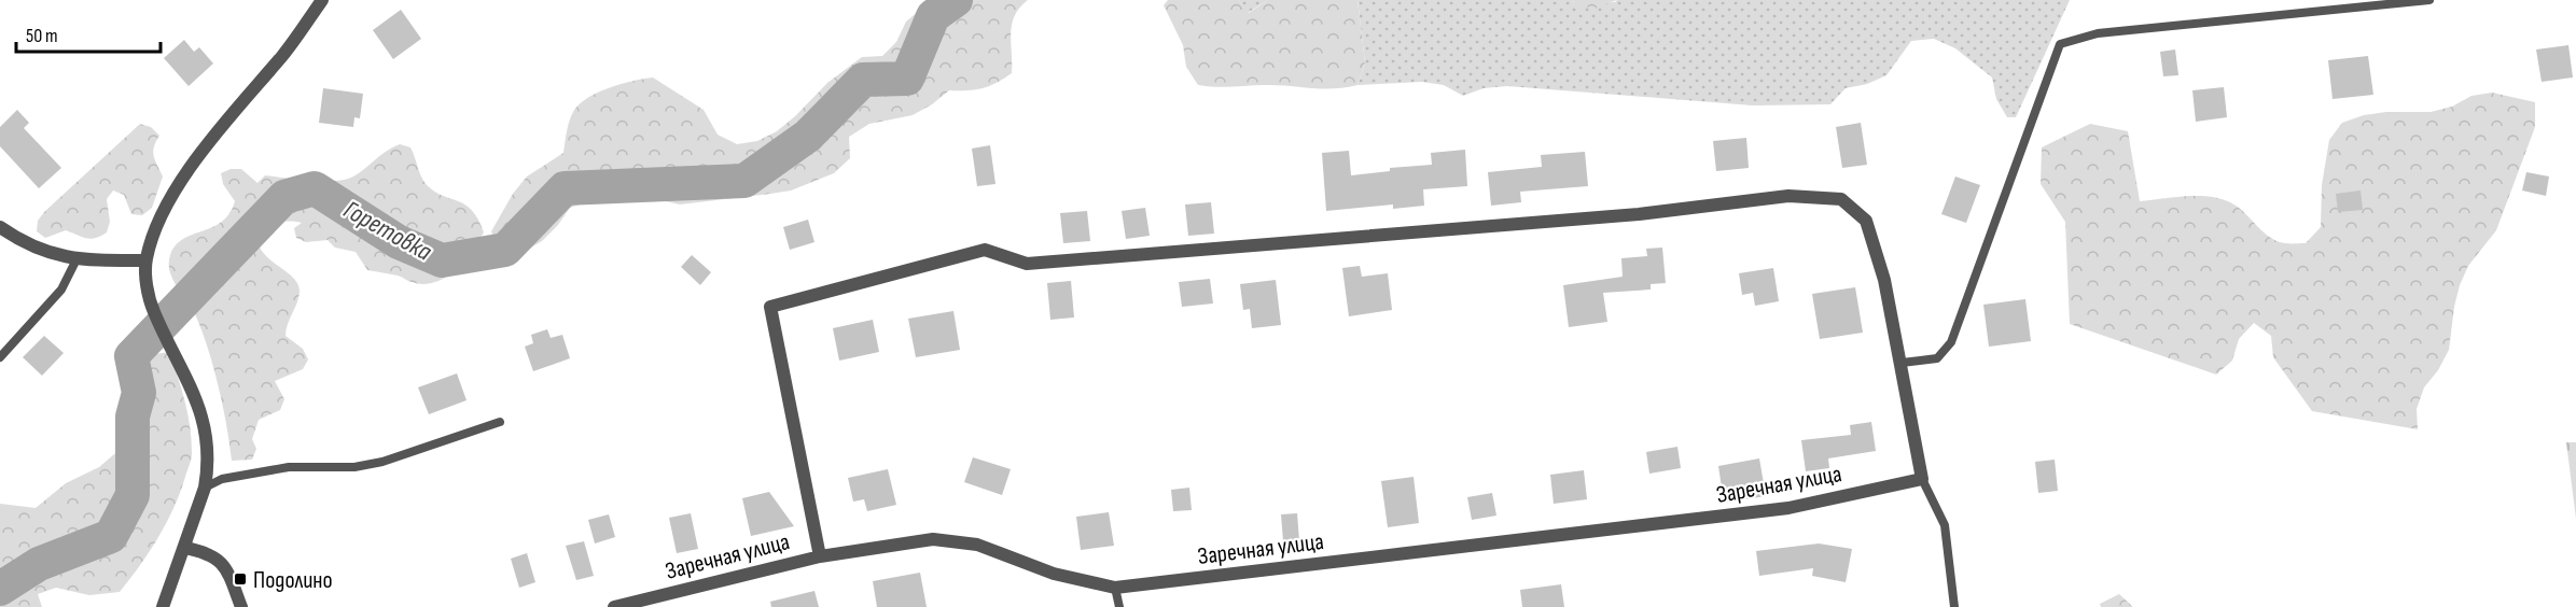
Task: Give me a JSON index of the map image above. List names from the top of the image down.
{
  "streets": {
    "street": ["Заречная улица"]
  },
  "water": ["Горетовка"],
  "places": {
    "transit": ["Подолино"]
  },
  "scale_bar": "50 m"
}
